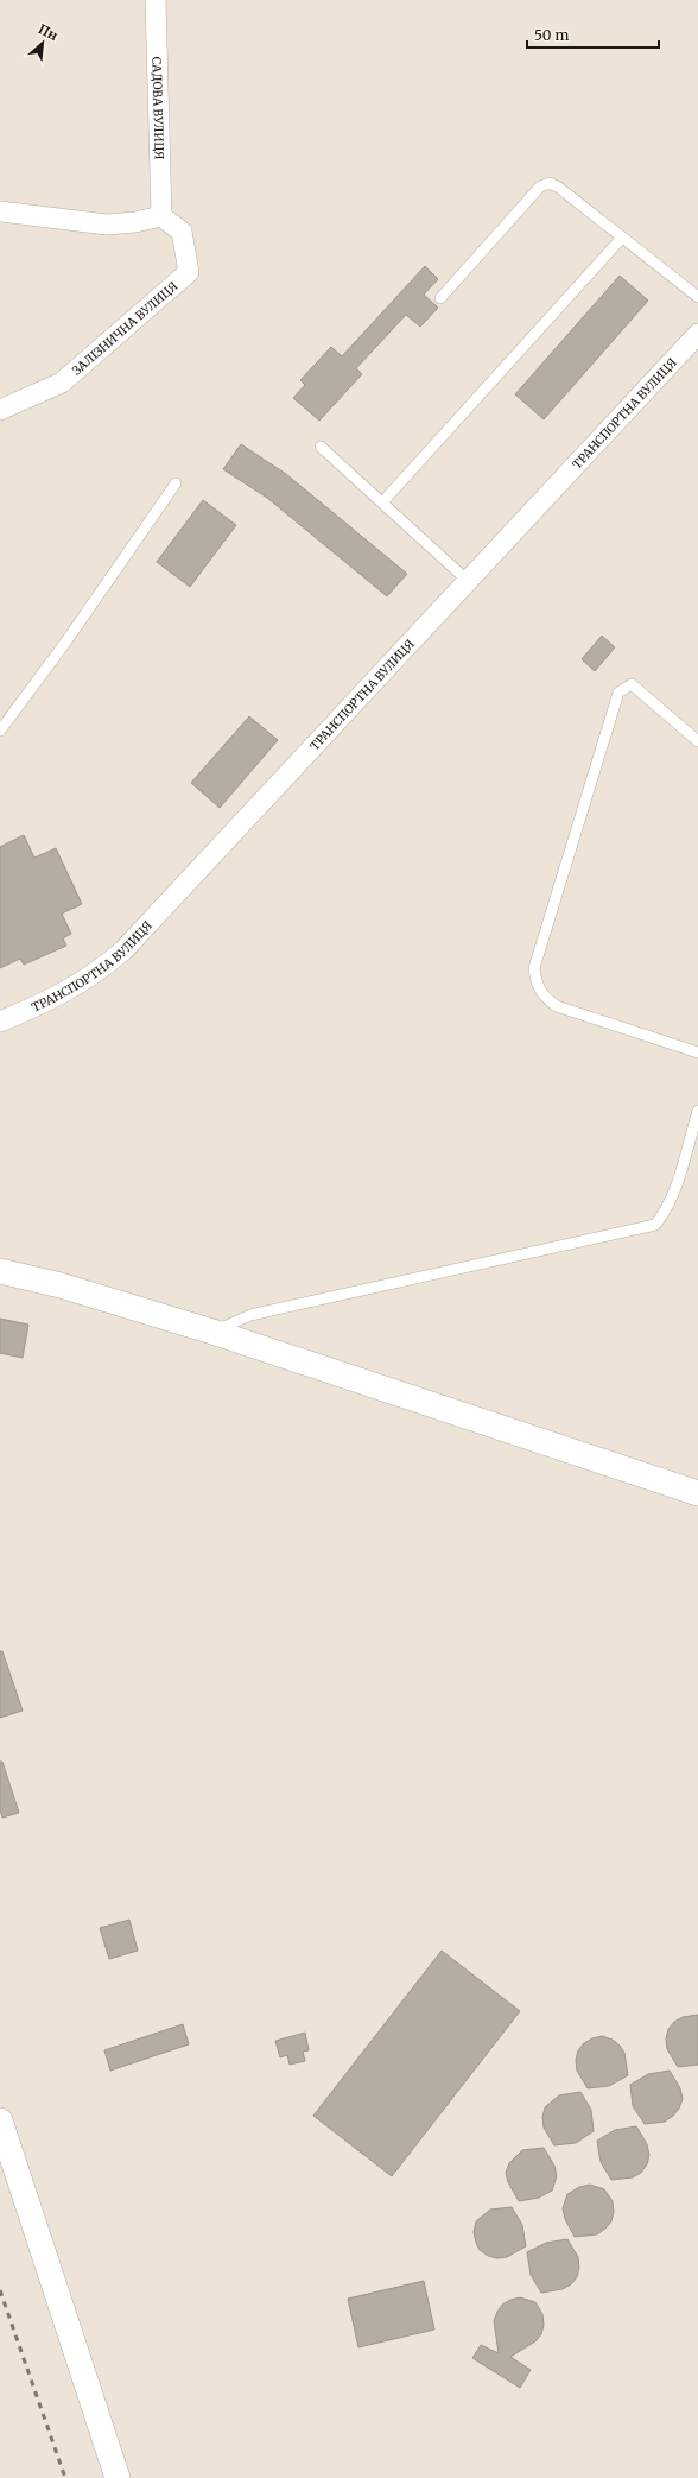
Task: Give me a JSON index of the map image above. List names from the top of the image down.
{
  "streets": {
    "street": ["САДОВА ВУЛИЦЯ", "ЗАЛІЗНИЧНА ВУЛИЦЯ", "ТРАНСПОРТНА ВУЛИЦЯ"]
  },
  "crossings": [
    ["САДОВА ВУЛИЦЯ", "ЗАЛІЗНИЧНА ВУЛИЦЯ"]
  ],
  "scale_bar": "50 m",
  "north": "top right"
}
